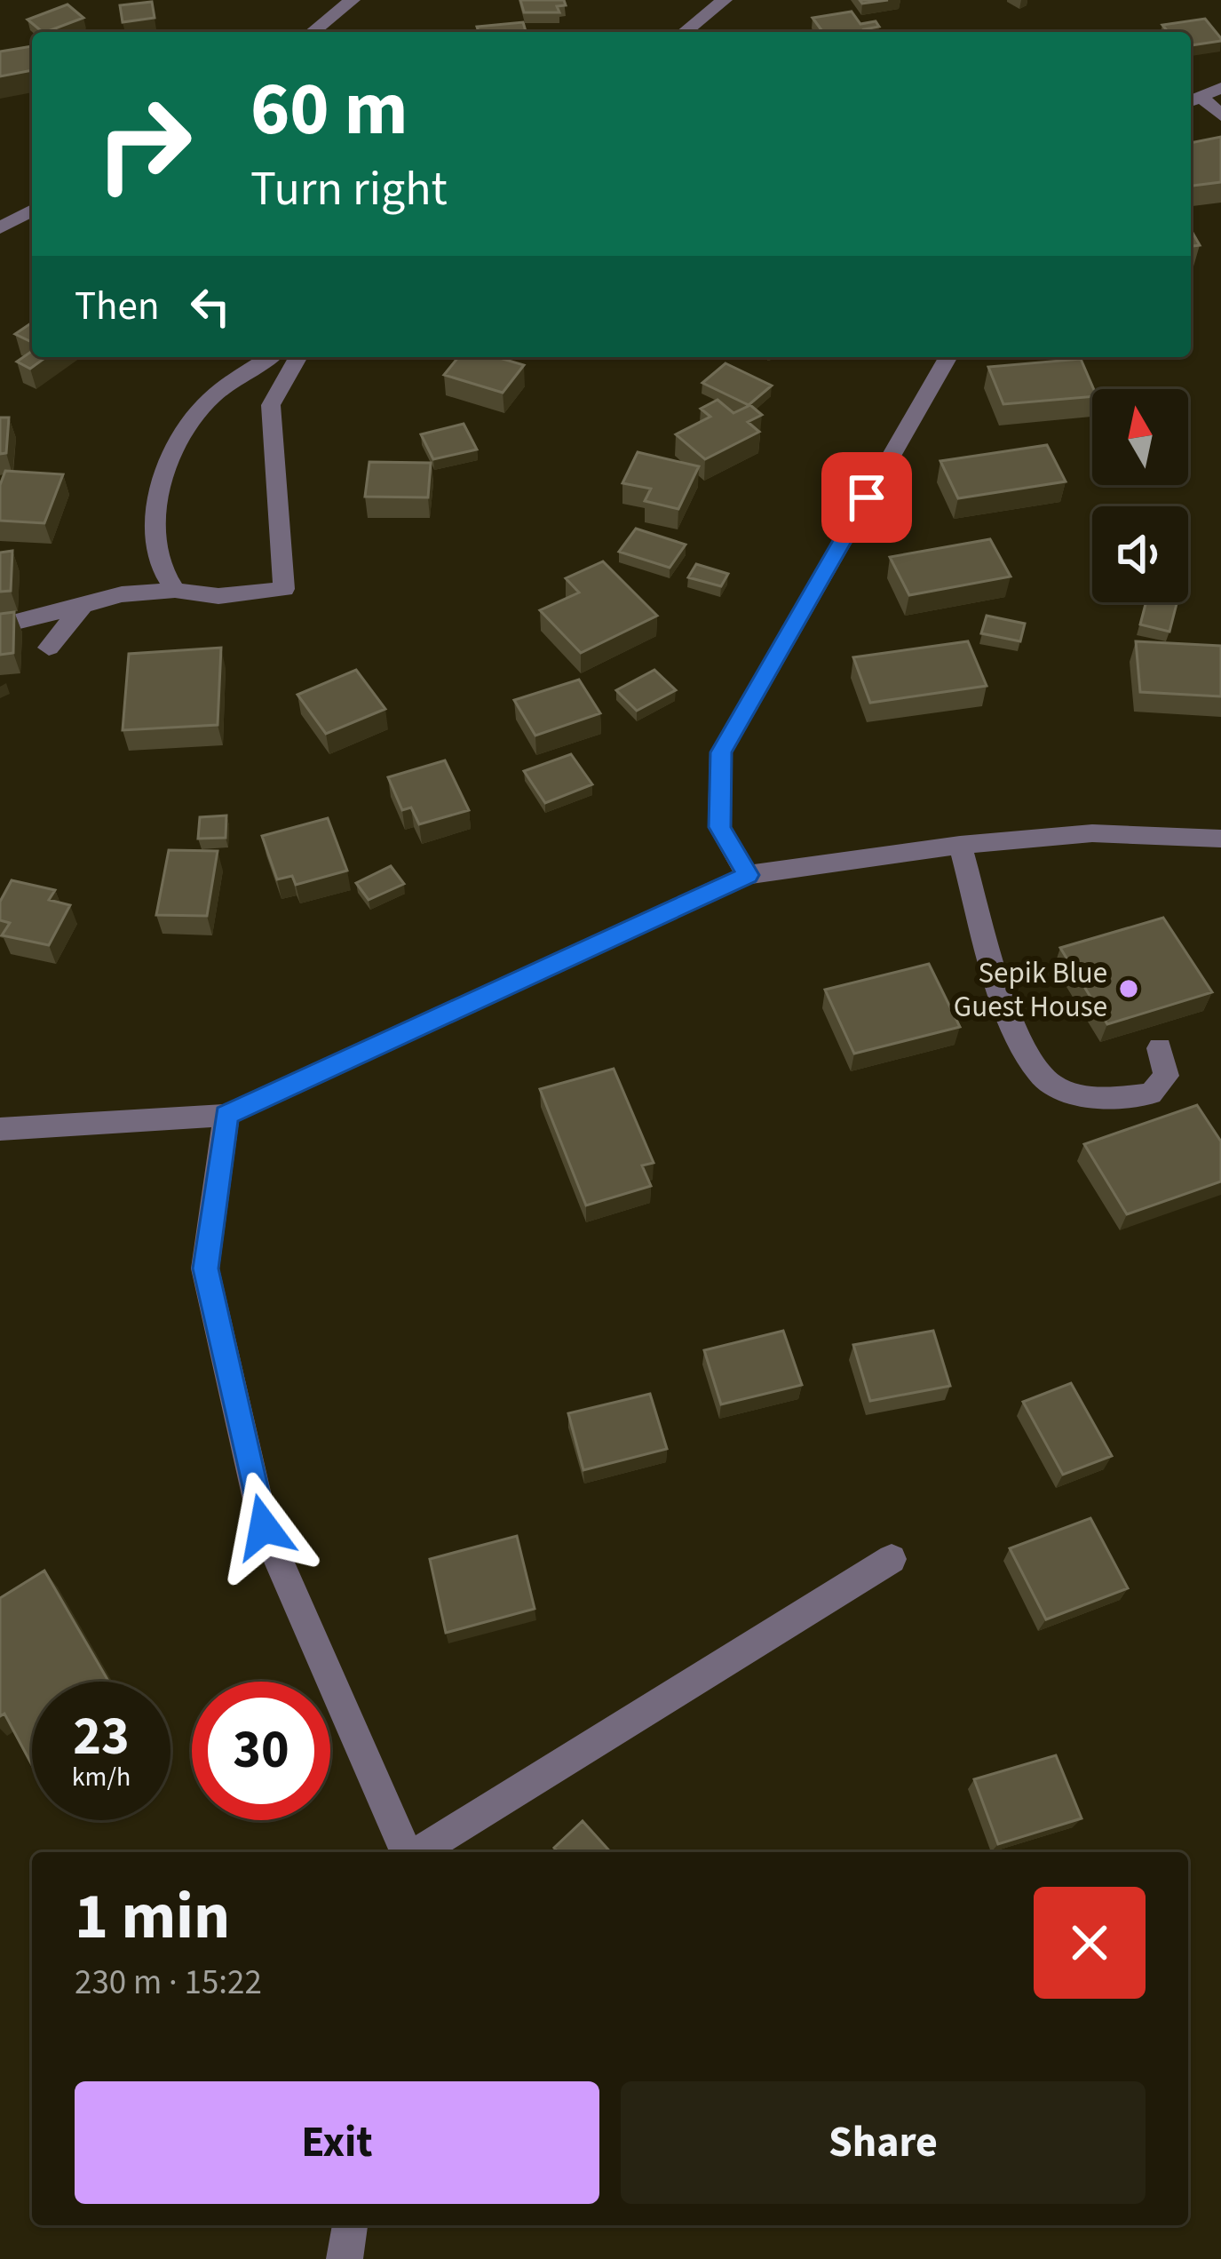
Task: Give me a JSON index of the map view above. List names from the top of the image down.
{
  "places": ["Sepik Blue Guest House"],
  "north": "top",
  "page": {
    "turn": ["60 m", "Turn right"],
    "then": "Then",
    "speed": "23 km/h",
    "limit": "30",
    "heading": ["1 min", "230 m · 15:22"],
    "buttons": ["Exit", "Share"]
  }
}
